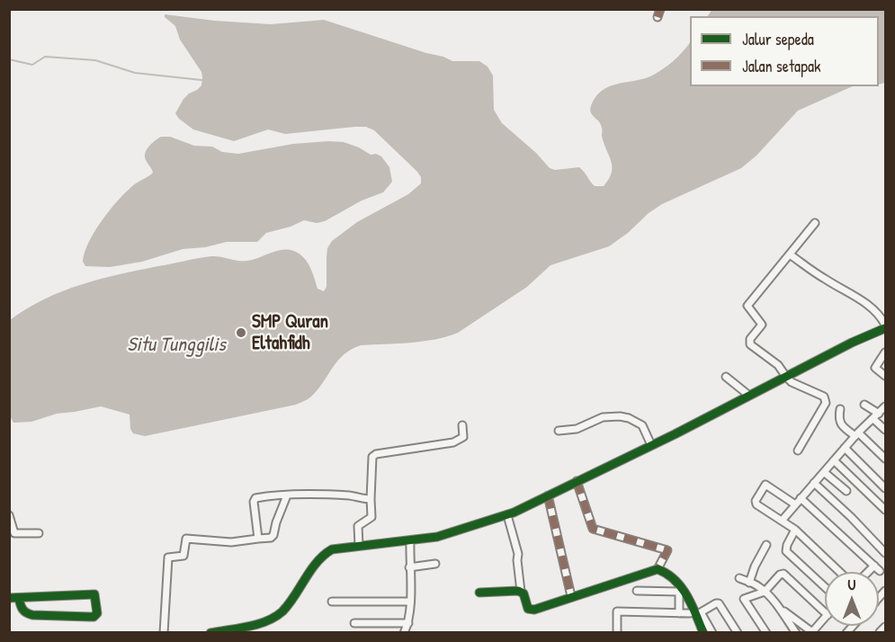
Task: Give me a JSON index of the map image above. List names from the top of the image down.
{
  "water": ["Situ Tunggilis"],
  "places": ["SMP Quran Eltahfidh"],
  "legend": ["Jalur sepeda", "Jalan setapak"],
  "north": "top"
}
